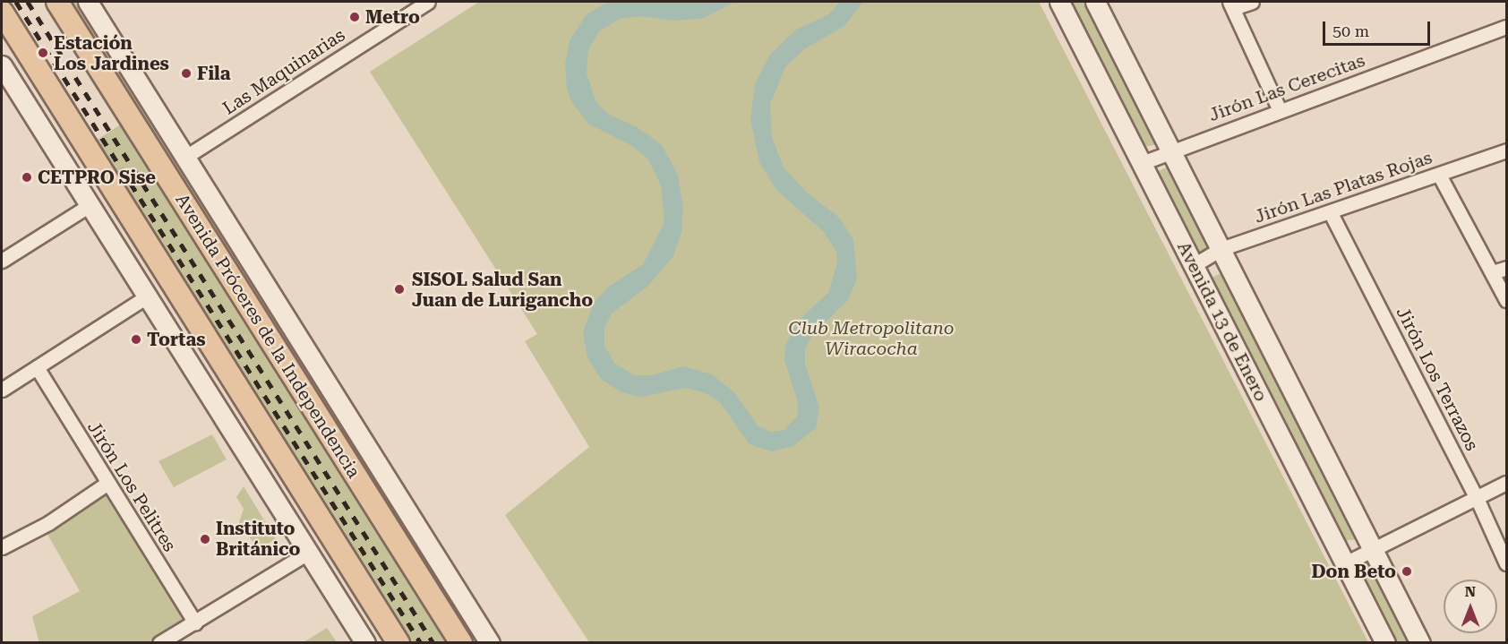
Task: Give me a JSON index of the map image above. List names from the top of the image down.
{
  "streets": {
    "main road": ["Avenida 13 de Enero", "Avenida Próceres de la Independencia"],
    "street": [
      "Las Maquinarias",
      "Jirón Las Cerecitas",
      "Jirón Las Platas Rojas",
      "Jirón Los Terrazos",
      "Jirón Los Pelitres"
    ]
  },
  "crossings": [
    ["Las Maquinarias", "Avenida Próceres de la Independencia"],
    ["Jirón Las Cerecitas", "Avenida 13 de Enero"],
    ["Jirón Las Platas Rojas", "Avenida 13 de Enero"],
    ["Jirón Las Platas Rojas", "Jirón Los Terrazos"]
  ],
  "parks": ["Club Metropolitano Wiracocha"],
  "places": [
    "Metro",
    "Estación Los Jardines",
    "Fila",
    "CETPRO Sise",
    "SISOL Salud San Juan de Lurigancho",
    "Tortas",
    "Instituto Británico",
    "Don Beto"
  ],
  "scale_bar": "50 m",
  "north": "top"
}
